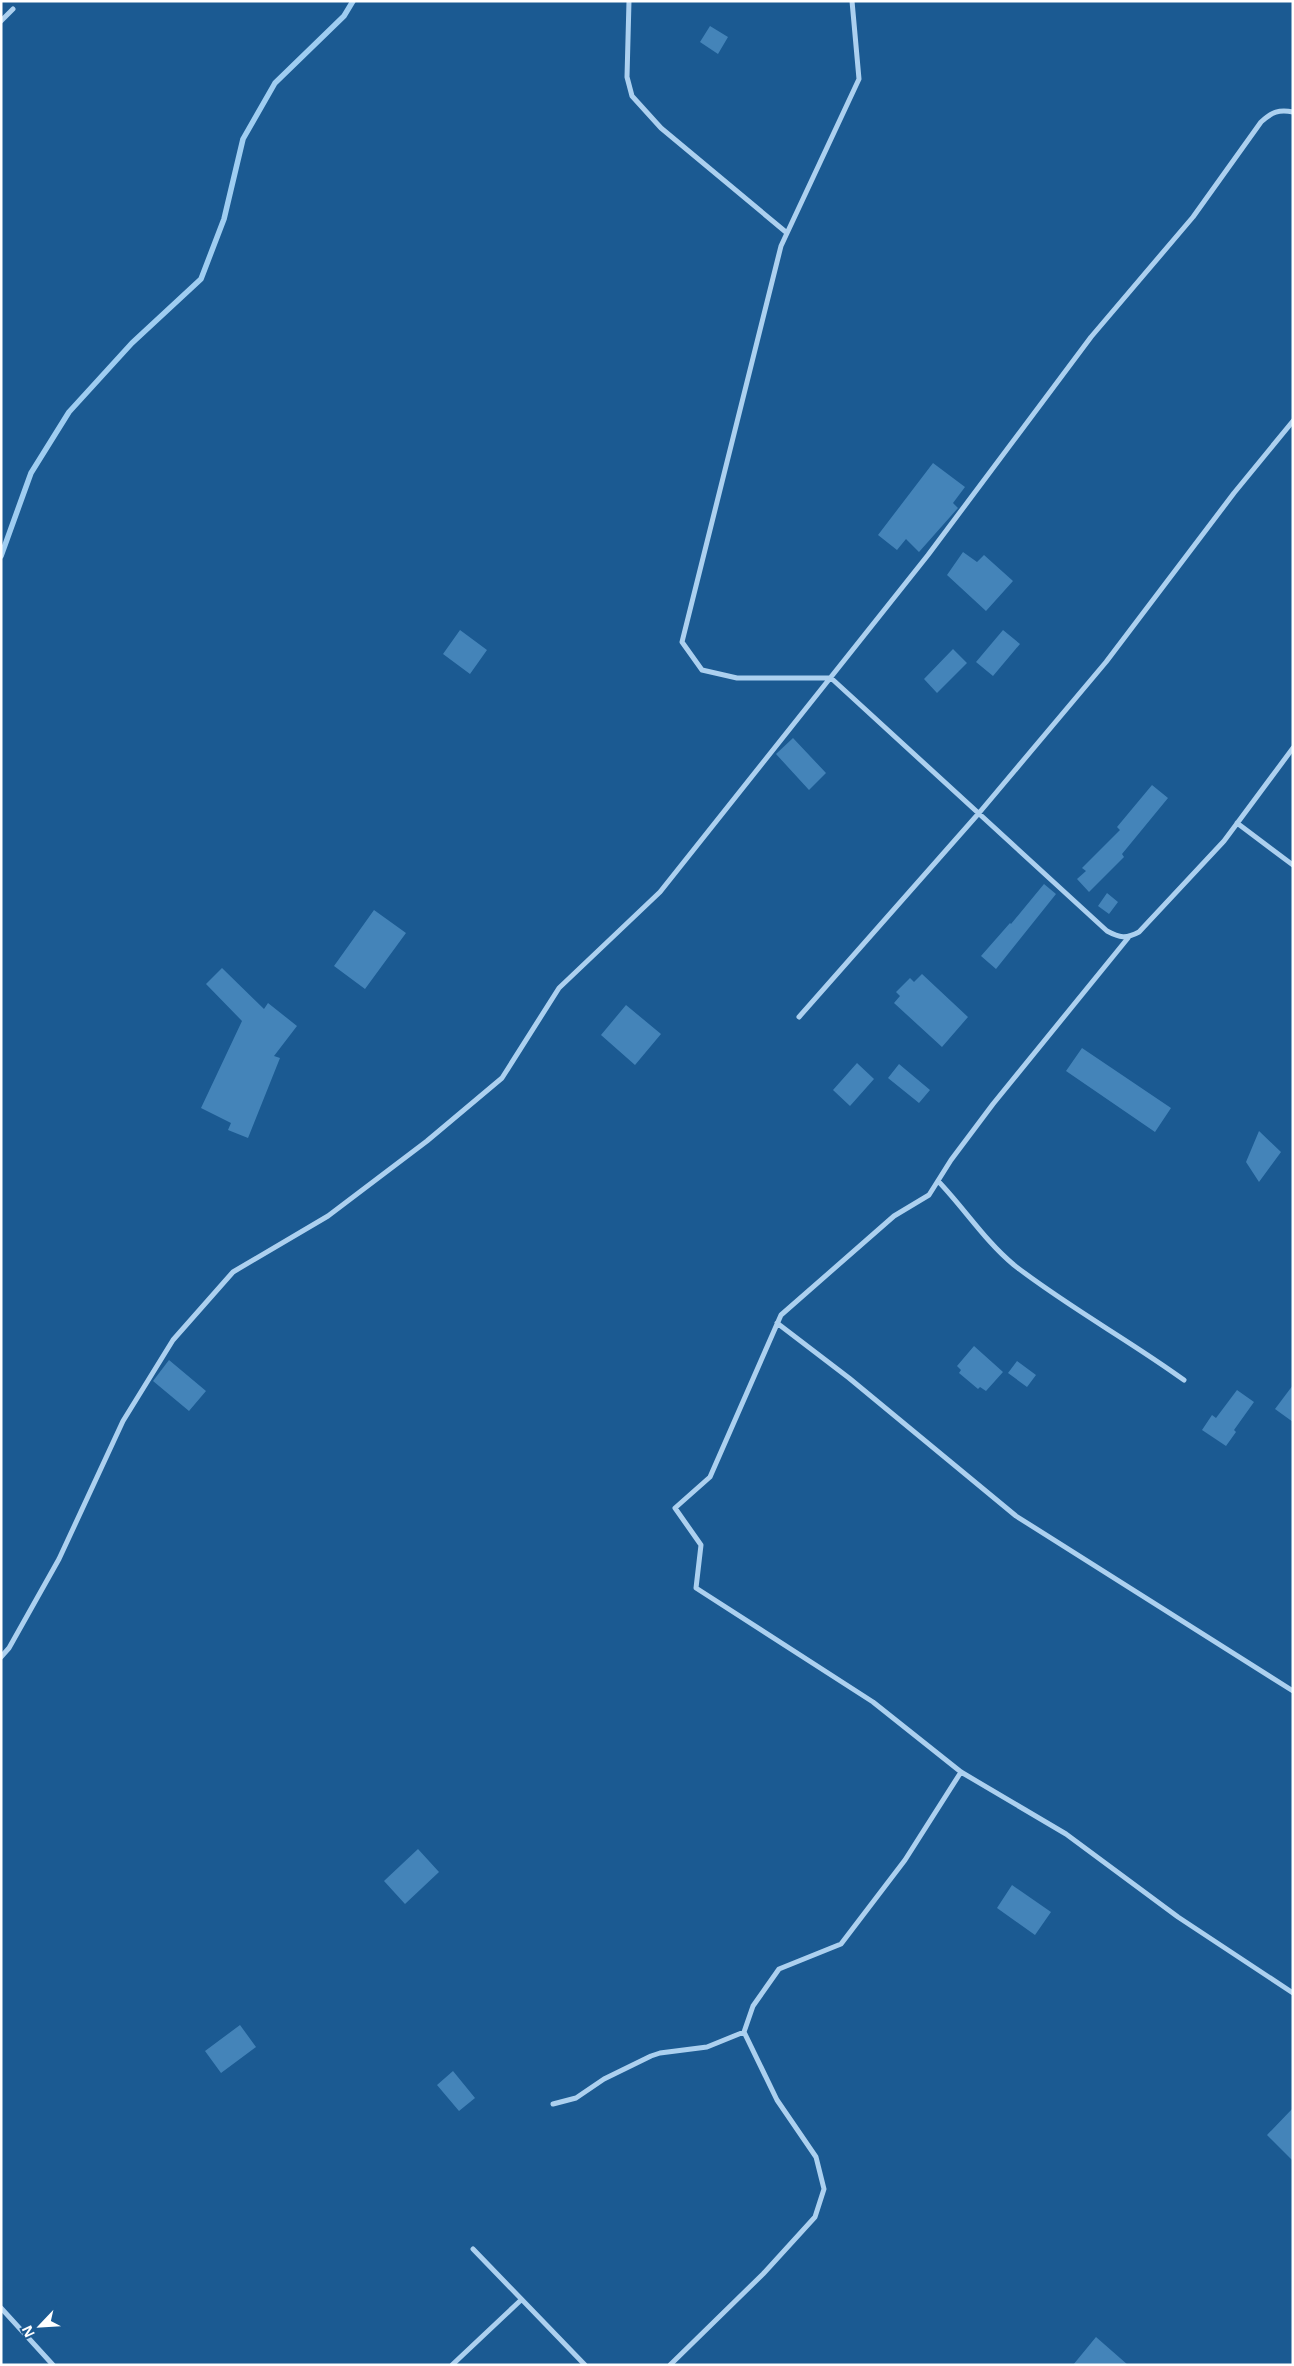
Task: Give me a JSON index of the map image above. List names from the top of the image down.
{
  "north": "bottom left"
}
